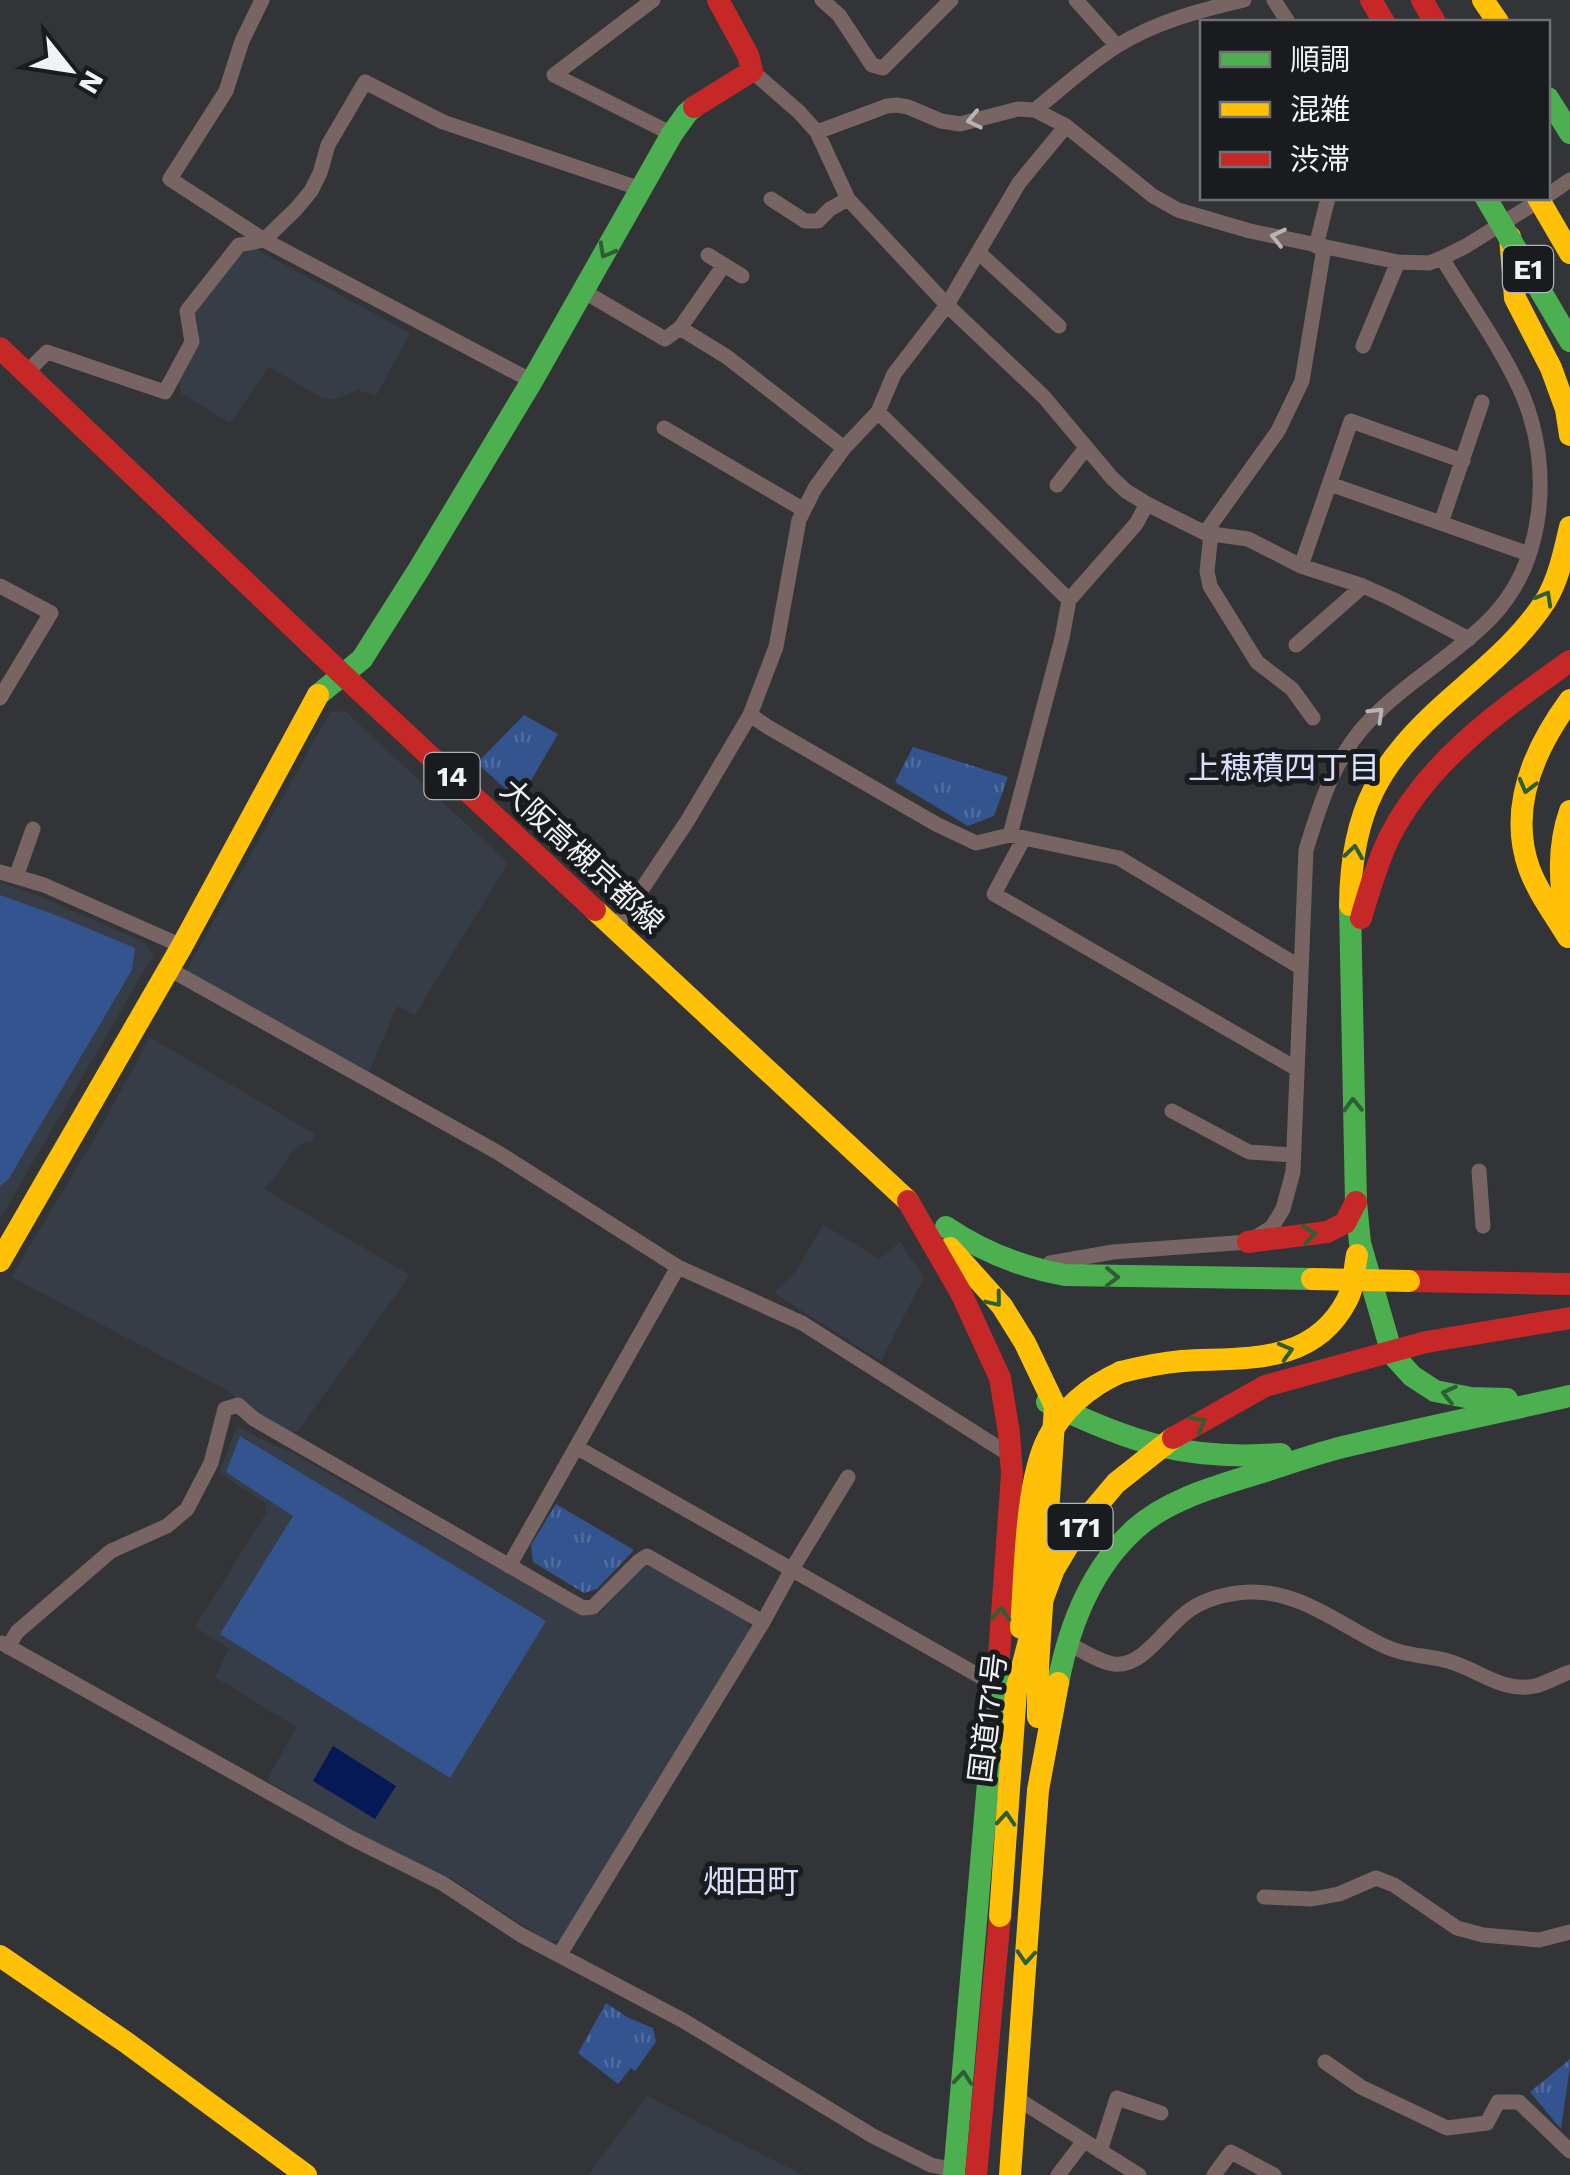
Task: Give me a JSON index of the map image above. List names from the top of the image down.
{
  "streets": {
    "main road": [
      "E1",
      "14",
      "大阪高槻京都線",
      "171",
      "国道171号"
    ]
  },
  "districts": ["上穂積四丁目", "畑田町"],
  "legend": ["順調", "混雑", "渋滞"],
  "north": "bottom right"
}
